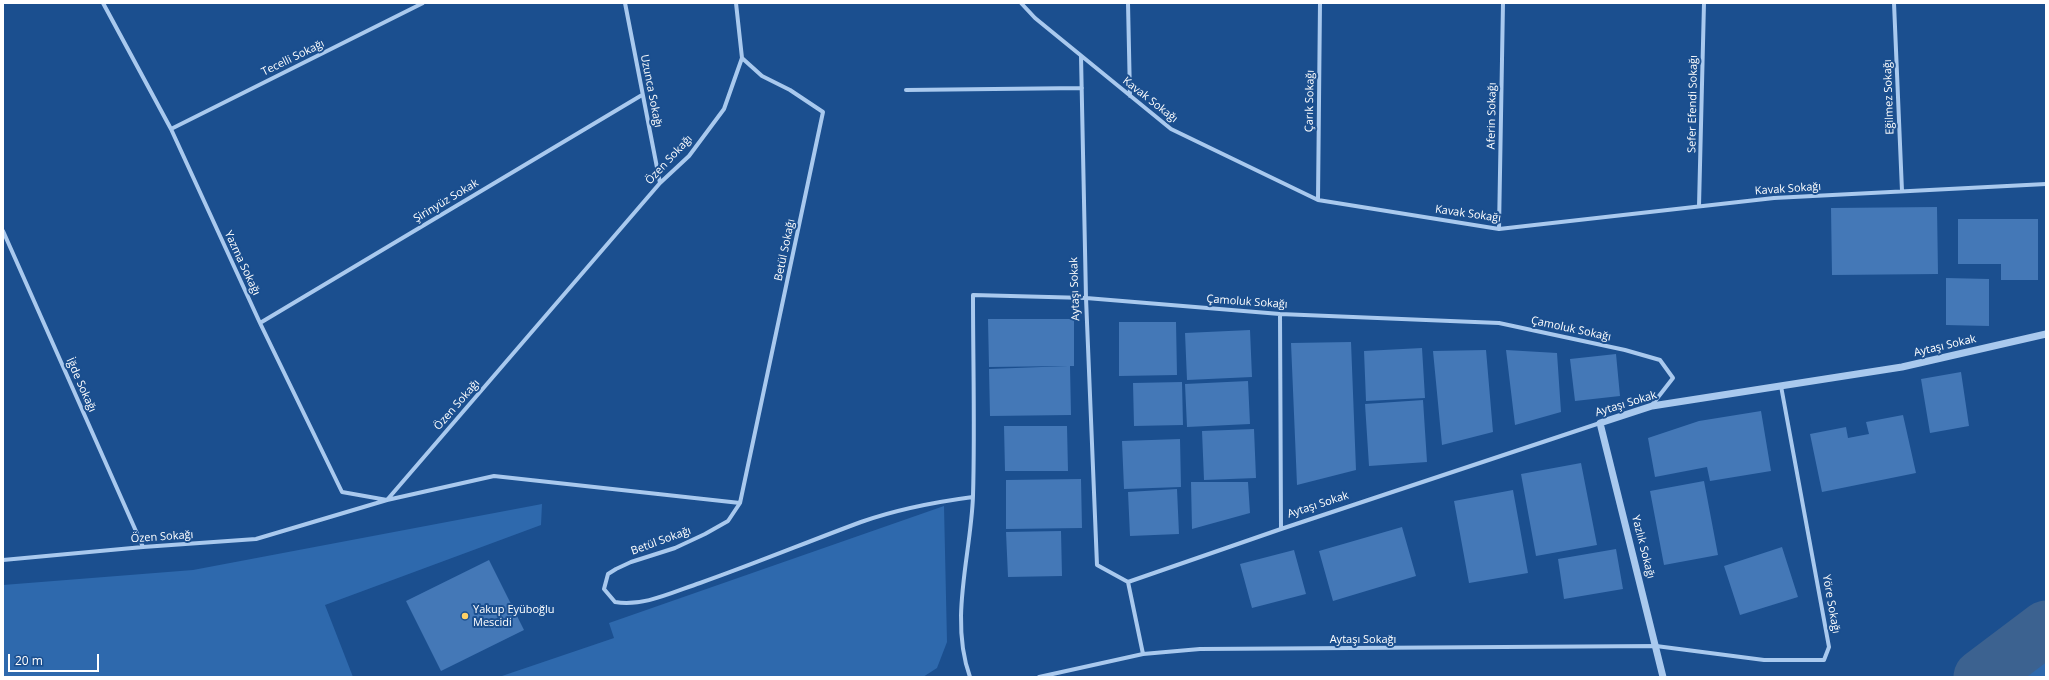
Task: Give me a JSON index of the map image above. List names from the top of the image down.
{
  "streets": {
    "street": [
      "Tecelli Sokağı",
      "Uzunca Sokağı",
      "Eğilmez Sokağı",
      "Kavak Sokağı",
      "Çarık Sokağı",
      "Sefer Efendi Sokağı",
      "Aferin Sokağı",
      "Özen Sokağı",
      "Şirinyüz Sokak",
      "Betül Sokağı",
      "Yazma Sokağı",
      "Aytaşı Sokak",
      "Çamoluk Sokağı",
      "İğde Sokağı",
      "Yazlık Sokağı",
      "Yöre Sokağı",
      "Aytaşı Sokağı"
    ]
  },
  "crossings": [
    ["Tecelli Sokağı", "Yazma Sokağı"],
    ["Uzunca Sokağı", "Özen Sokağı"],
    ["Uzunca Sokağı", "Şirinyüz Sokak"],
    ["Eğilmez Sokağı", "Kavak Sokağı"],
    ["Kavak Sokağı", "Çarık Sokağı"],
    ["Kavak Sokağı", "Sefer Efendi Sokağı"],
    ["Kavak Sokağı", "Aferin Sokağı"],
    ["Kavak Sokağı", "Aytaşı Sokak"],
    ["Özen Sokağı", "Betül Sokağı"],
    ["Özen Sokağı", "Yazma Sokağı"],
    ["Özen Sokağı", "İğde Sokağı"],
    ["Şirinyüz Sokak", "Yazma Sokağı"],
    ["Betül Sokağı", "Çamoluk Sokağı"],
    ["Aytaşı Sokak", "Çamoluk Sokağı"],
    ["Aytaşı Sokak", "Yazlık Sokağı"],
    ["Aytaşı Sokak", "Yöre Sokağı"],
    ["Yazlık Sokağı", "Yöre Sokağı"],
    ["Yazlık Sokağı", "Aytaşı Sokağı"],
    ["Yöre Sokağı", "Aytaşı Sokağı"]
  ],
  "places": ["Yakup Eyüboğlu Mescidi"],
  "scale_bar": "20 m"
}
